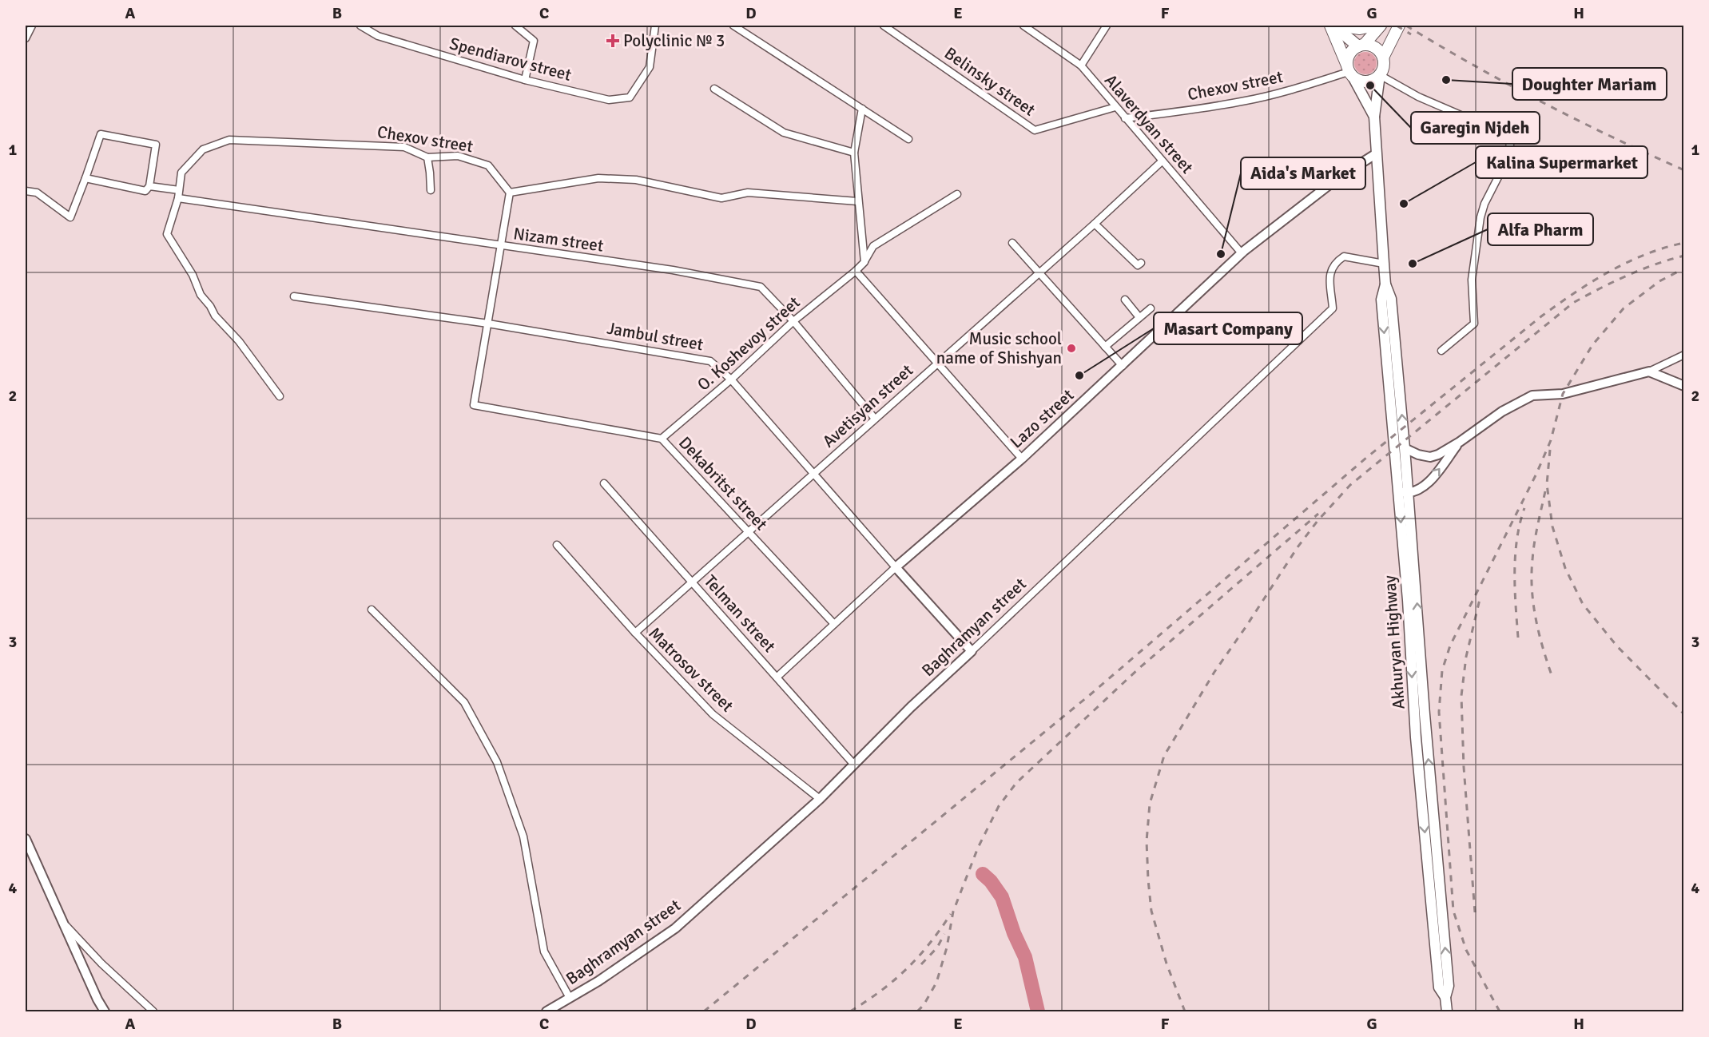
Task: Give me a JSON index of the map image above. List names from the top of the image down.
{
  "streets": {
    "main road": ["Akhuryan Highway"],
    "street": [
      "Spendiarov street",
      "Belinsky street",
      "Chexov street",
      "Alaverdyan street",
      "Nizam street",
      "Jambul street",
      "O. Koshevoy street",
      "Avetisyan street",
      "Lazo street",
      "Dekabritst street",
      "Telman street",
      "Baghramyan street",
      "Matrosov street"
    ]
  },
  "crossings": [
    ["Belinsky street", "Alaverdyan street"],
    ["Chexov street", "Alaverdyan street"],
    ["Chexov street", "Nizam street"],
    ["Chexov street", "Akhuryan Highway"],
    ["Alaverdyan street", "Avetisyan street"],
    ["Alaverdyan street", "Lazo street"],
    ["Nizam street", "O. Koshevoy street"],
    ["Nizam street", "Avetisyan street"],
    ["Jambul street", "O. Koshevoy street"],
    ["Jambul street", "Avetisyan street"],
    ["Jambul street", "Lazo street"],
    ["Jambul street", "Dekabritst street"],
    ["Jambul street", "Baghramyan street"],
    ["O. Koshevoy street", "Dekabritst street"],
    ["Avetisyan street", "Dekabritst street"],
    ["Avetisyan street", "Telman street"],
    ["Avetisyan street", "Matrosov street"],
    ["Lazo street", "Dekabritst street"],
    ["Lazo street", "Telman street"],
    ["Lazo street", "Akhuryan Highway"],
    ["Telman street", "Baghramyan street"],
    ["Baghramyan street", "Akhuryan Highway"],
    ["Baghramyan street", "Matrosov street"]
  ],
  "places": {
    "health": ["Polyclinic № 3"],
    "other": [
      "Doughter Mariam",
      "Garegin Njdeh",
      "Kalina Supermarket",
      "Aida's Market",
      "Alfa Pharm",
      "Music school name of Shishyan",
      "Masart Company"
    ]
  },
  "grid": {
    "columns": [
      "A",
      "B",
      "C",
      "D",
      "E",
      "F",
      "G",
      "H"
    ],
    "rows": [
      "1",
      "2",
      "3",
      "4"
    ]
  }
}
